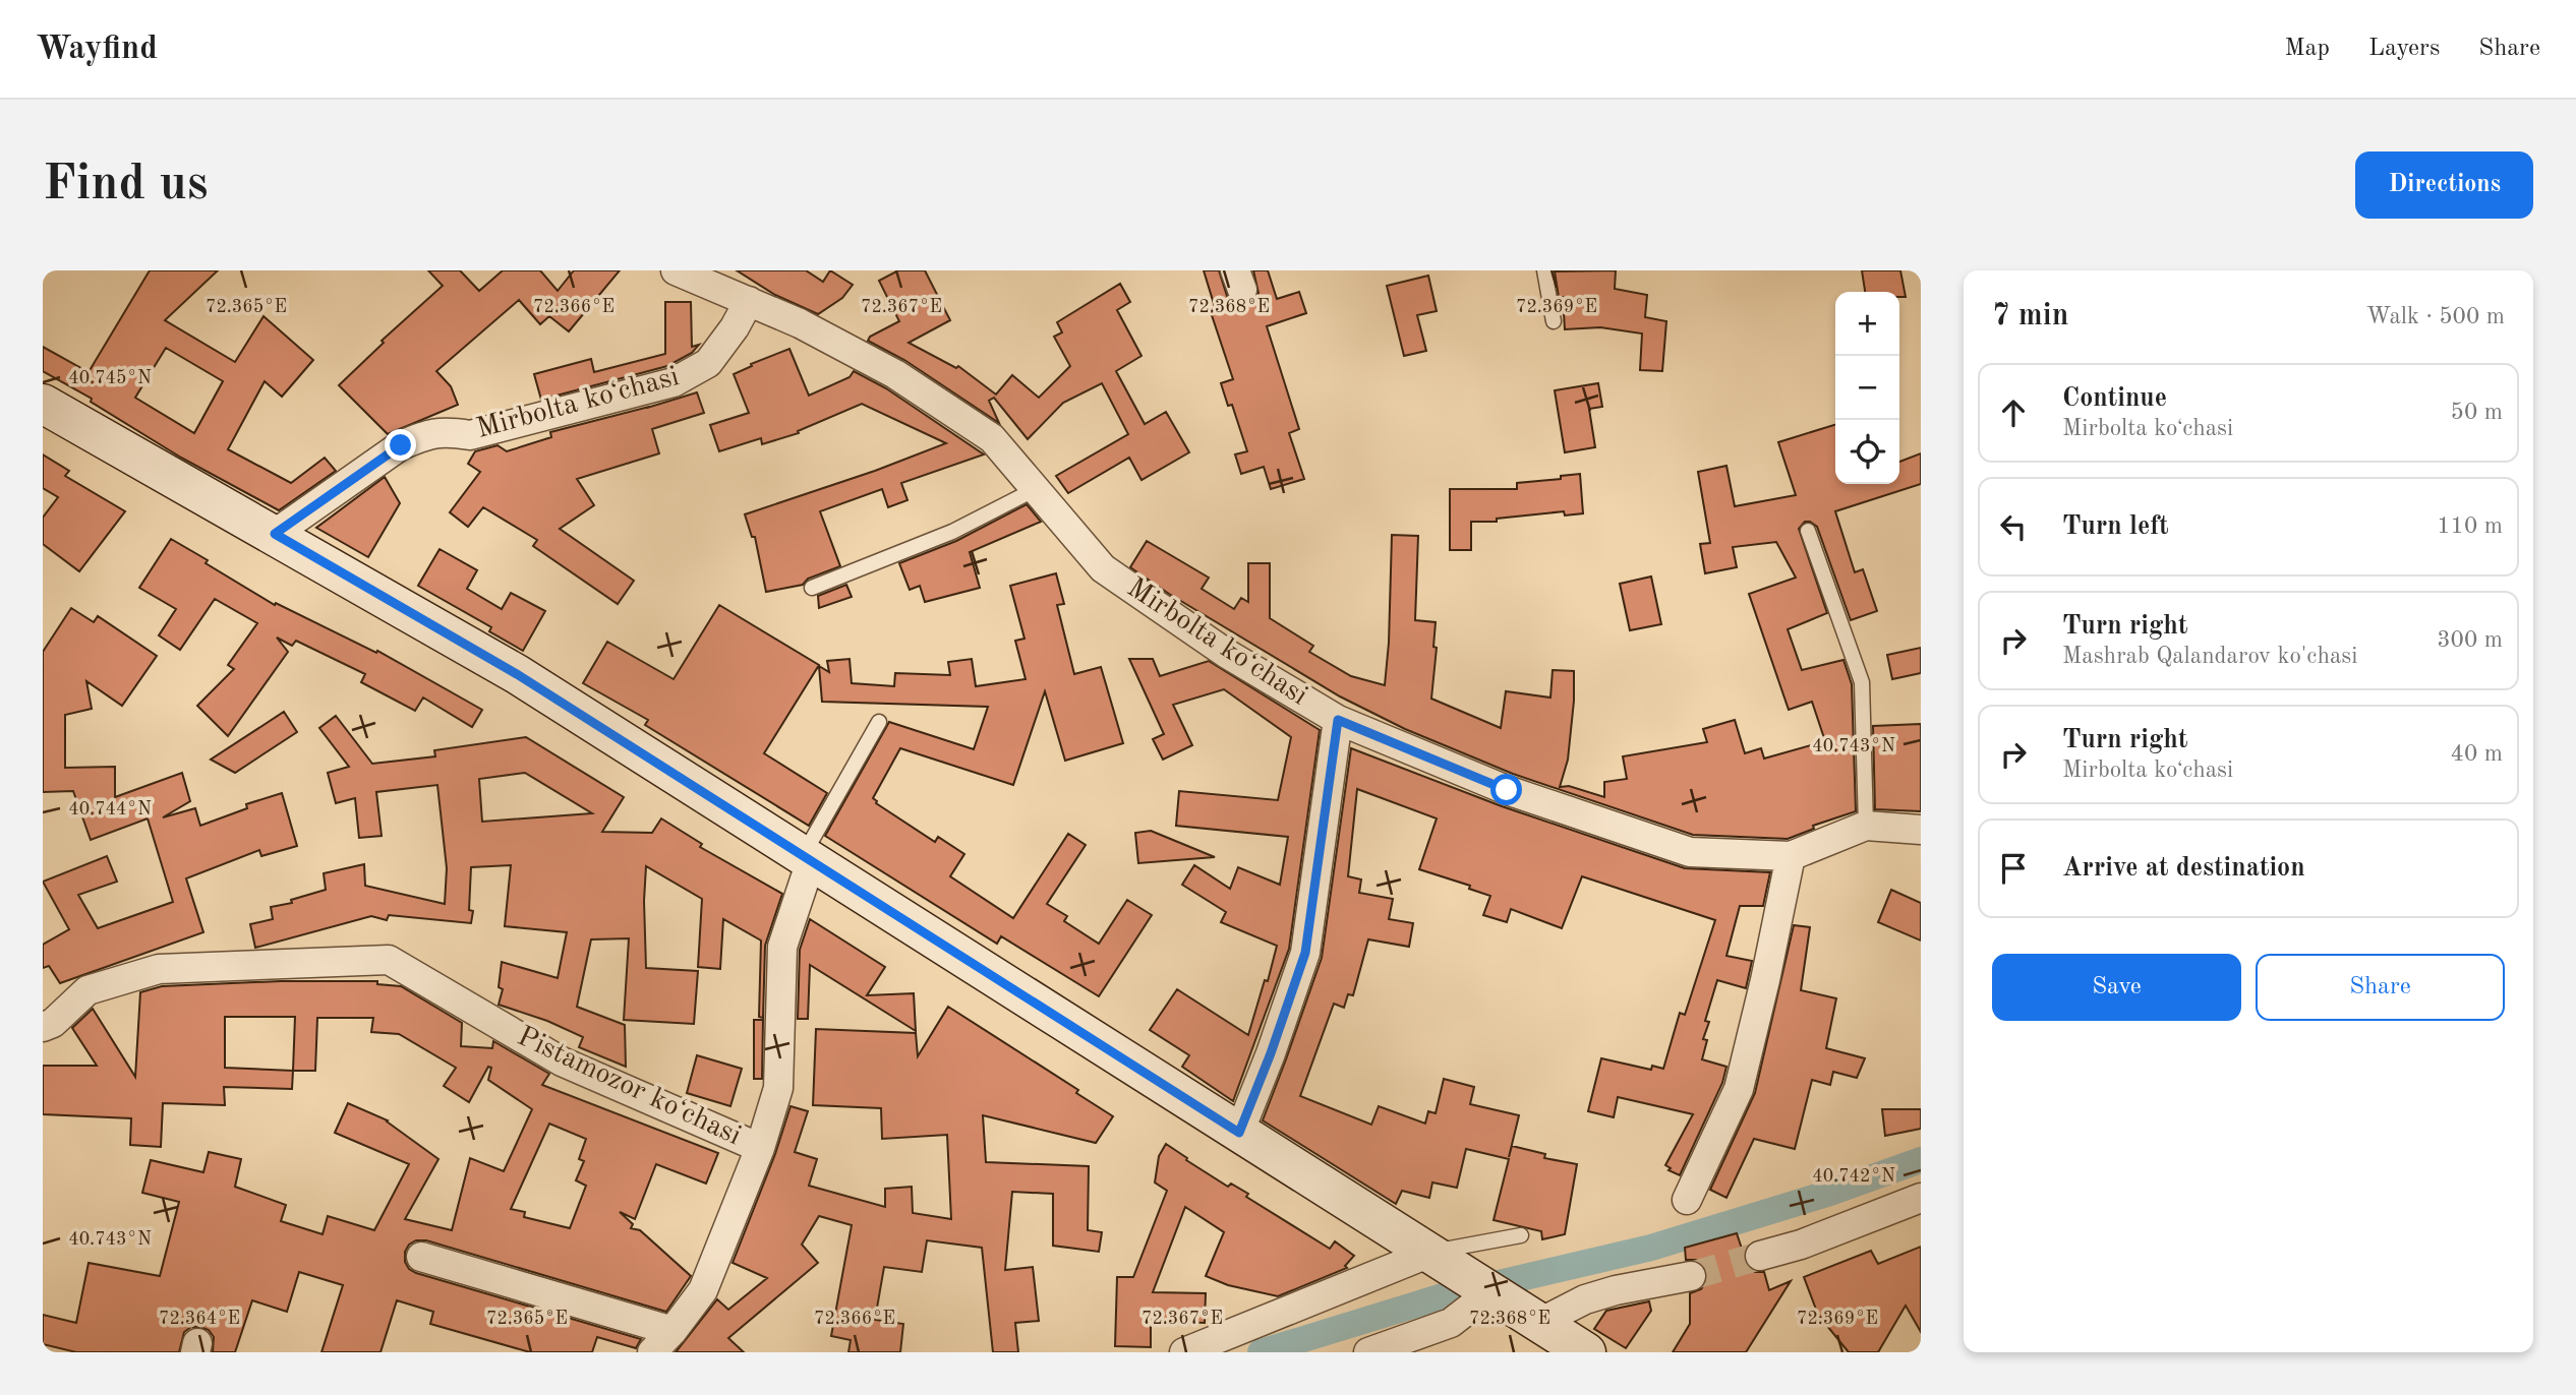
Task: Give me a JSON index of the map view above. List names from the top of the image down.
{
  "streets": {
    "street": ["Mirbolta koʻchasi", "Pistamozor koʻchasi"]
  },
  "page": {
    "header": "Wayfind",
    "nav": ["Map", "Layers", "Share"],
    "buttons": [
      "Directions",
      ["Save", "Share"]
    ],
    "title": "Find us",
    "heading": ["7 min", "Walk · 500 m"],
    "map_buttons": ["+", "−"],
    "list": [
      ["Continue", "Mirbolta koʻchasi", "50 m"],
      ["Turn left", "110 m"],
      ["Turn right", "Mashrab Qalandarov ko'chasi", "300 m"],
      ["Turn right", "Mirbolta koʻchasi", "40 m"],
      "Arrive at destination"
    ]
  },
  "coordinates": [
    "72.365°E",
    "72.366°E",
    "72.367°E",
    "72.368°E",
    "72.369°E",
    "40.745°N",
    "40.743°N",
    "40.744°N",
    "40.742°N",
    "72.364°E"
  ]
}
